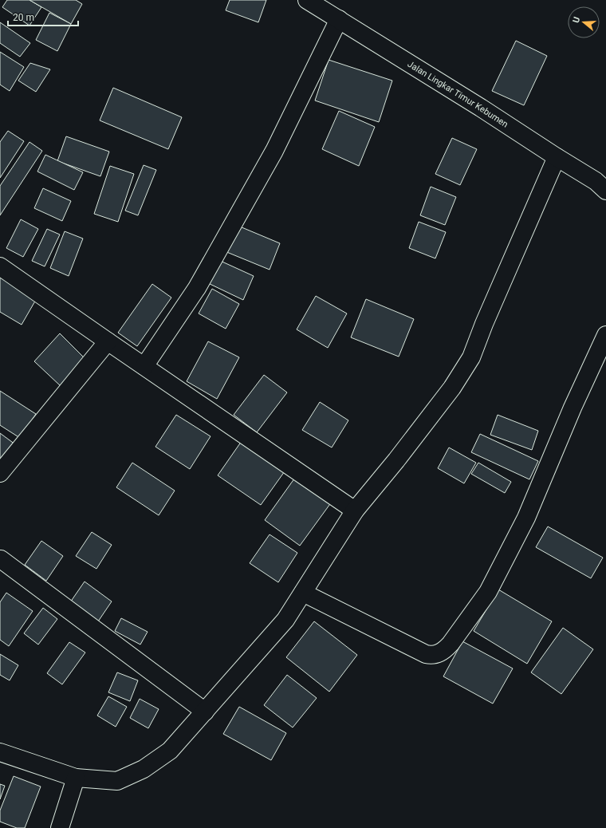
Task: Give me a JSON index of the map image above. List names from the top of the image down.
{
  "streets": {
    "street": ["Jalan Lingkar Timur Kebumen"]
  },
  "scale_bar": "20 m",
  "north": "left"
}
